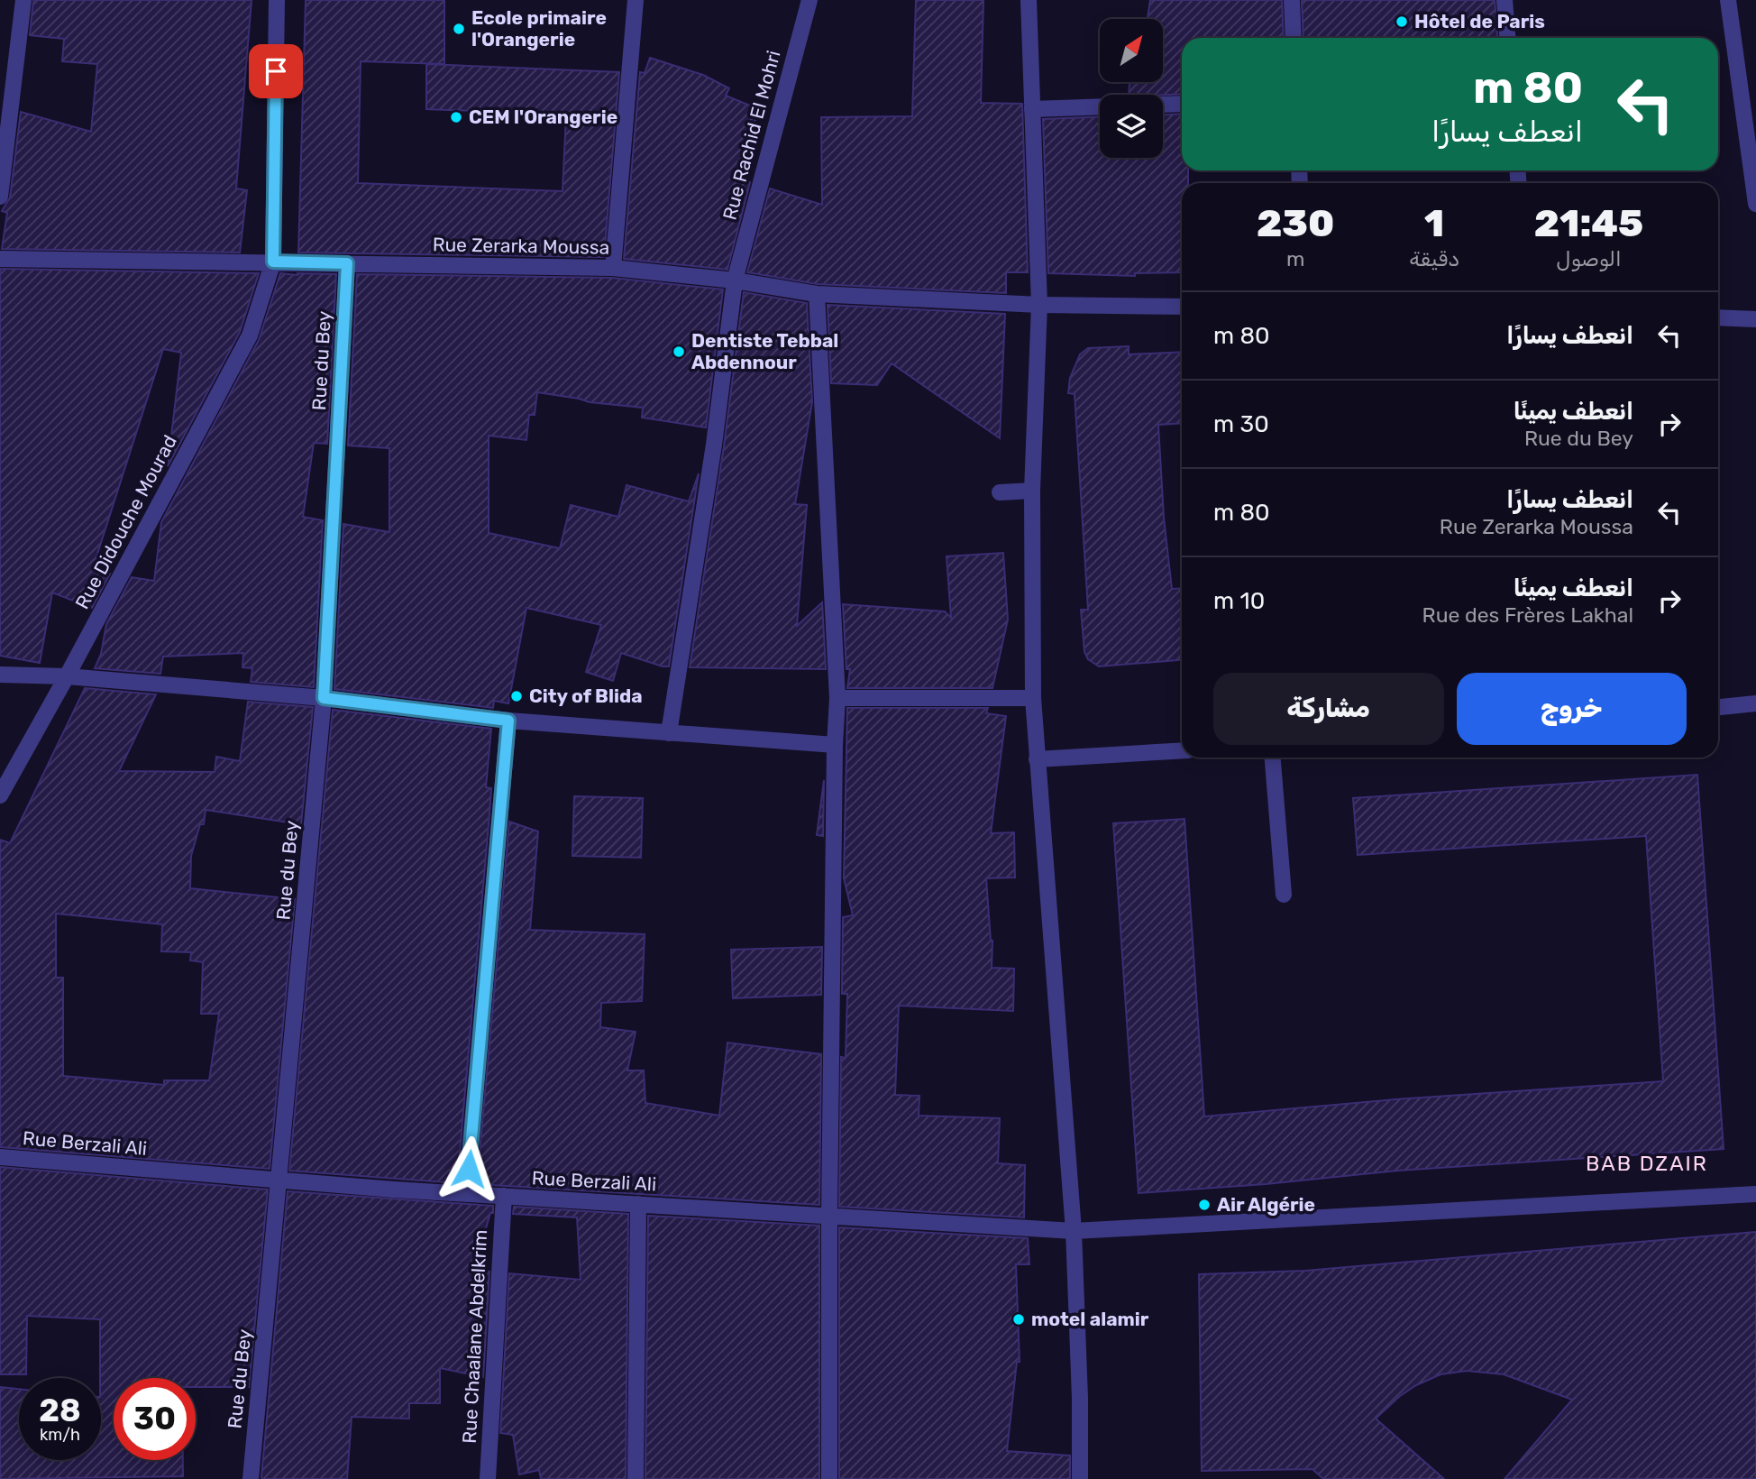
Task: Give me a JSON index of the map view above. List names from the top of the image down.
{
  "streets": {
    "street": [
      "Rue Rachid El Mohri",
      "Rue Zerarka Moussa",
      "Rue du Bey",
      "Rue Didouche Mourad",
      "Rue Berzali Ali",
      "Rue Chaalane Abdelkrim"
    ]
  },
  "crossings": [
    ["Rue Rachid El Mohri", "Rue Zerarka Moussa"],
    ["Rue Zerarka Moussa", "Rue du Bey"],
    ["Rue Zerarka Moussa", "Rue Didouche Mourad"],
    ["Rue du Bey", "Rue Berzali Ali"],
    ["Rue Berzali Ali", "Rue Chaalane Abdelkrim"]
  ],
  "districts": ["BAB DZAIR"],
  "places": [
    "Hôtel de Paris",
    "Ecole primaire l'Orangerie",
    "CEM l'Orangerie",
    "Dentiste Tebbal Abdennour",
    "City of Blida",
    "Air Algérie",
    "motel alamir"
  ],
  "north": "top right",
  "page": {
    "turn": ["80 m", "انعطف يسارًا"],
    "eta": [
      "21:45",
      "الوصول",
      "1",
      "دقيقة",
      "230",
      "m"
    ],
    "list": [
      {
        "name": "انعطف يسارًا",
        "value": "80 m"
      },
      {
        "name": "انعطف يمينًا",
        "note": "Rue du Bey",
        "value": "30 m"
      },
      {
        "name": "انعطف يسارًا",
        "note": "Rue Zerarka Moussa",
        "value": "80 m"
      },
      {
        "name": "انعطف يمينًا",
        "note": "Rue des Frères Lakhal",
        "value": "10 m"
      }
    ],
    "buttons": ["خروج", "مشاركة"],
    "speed": "28 km/h",
    "limit": "30"
  }
}
